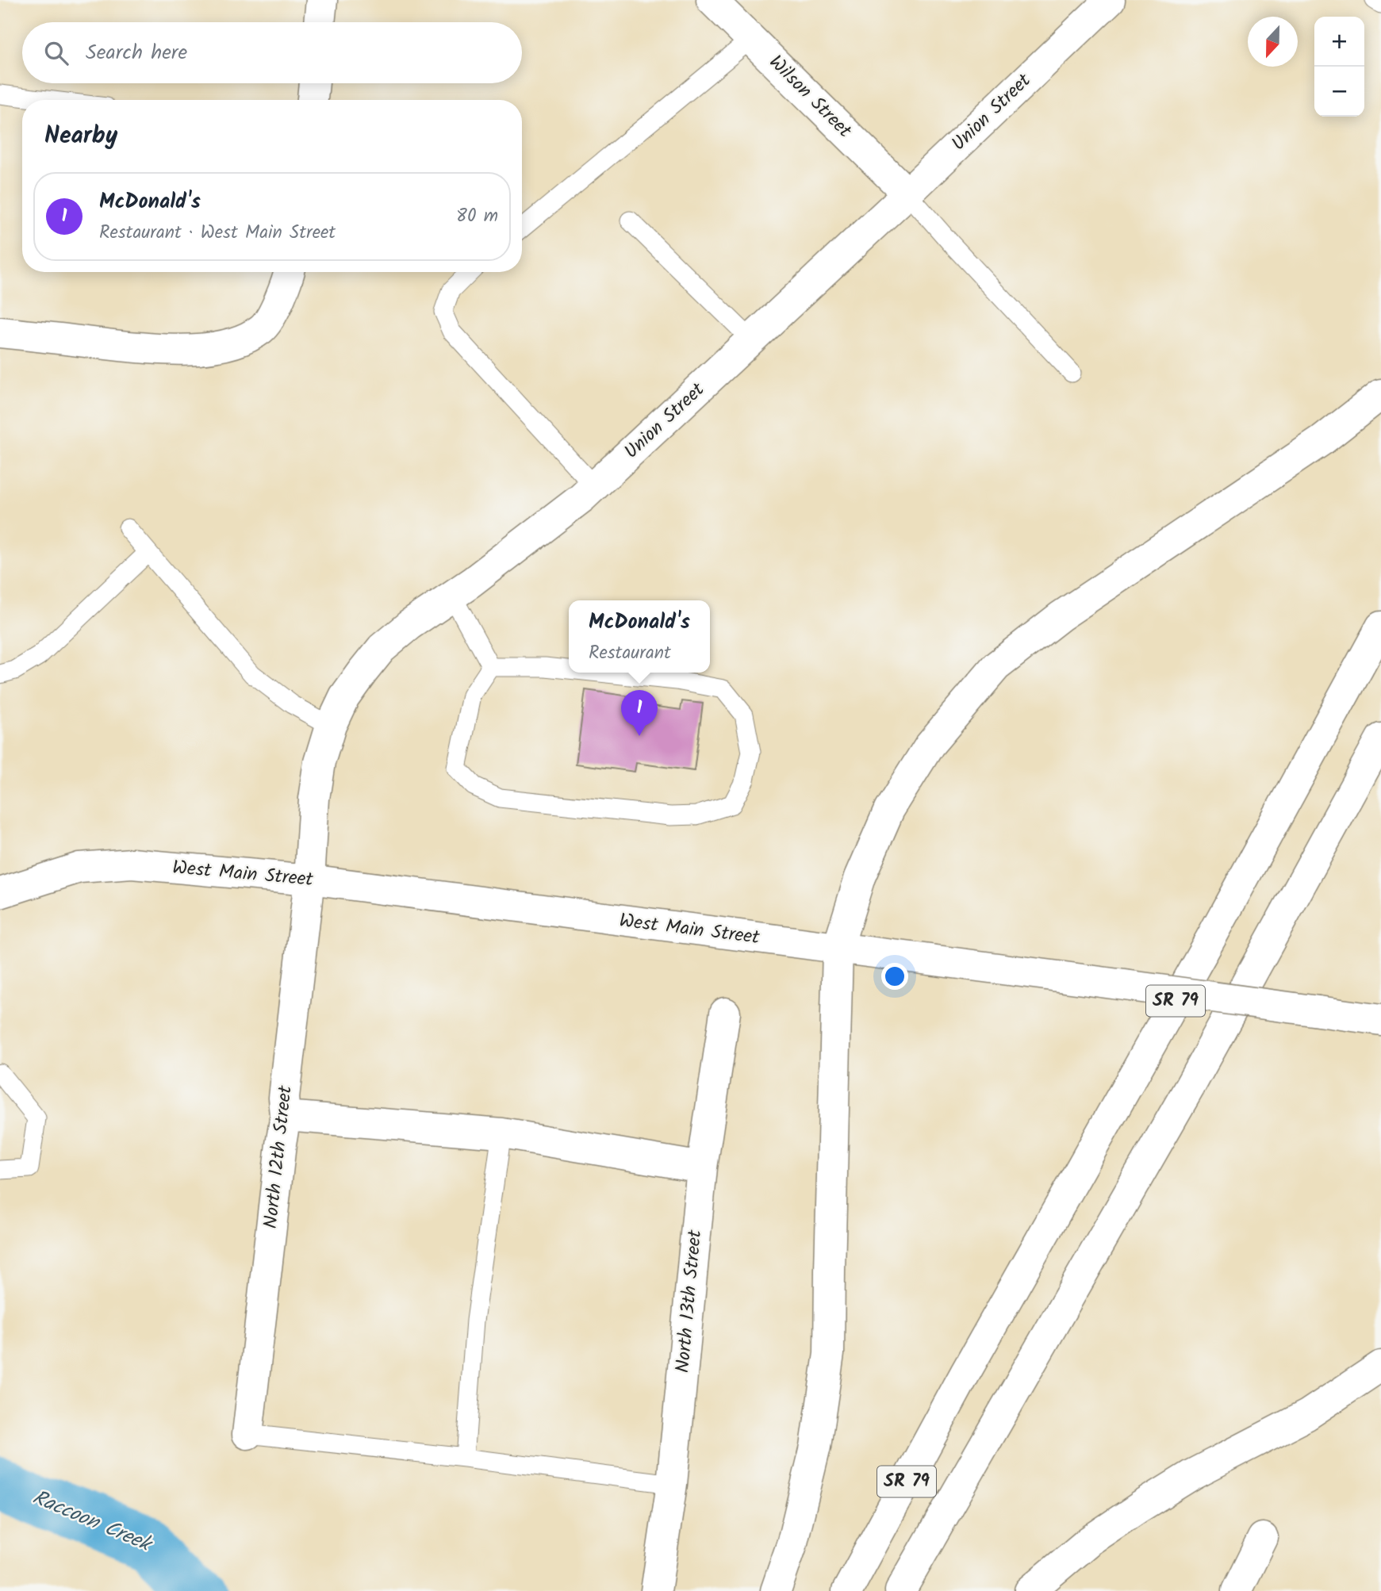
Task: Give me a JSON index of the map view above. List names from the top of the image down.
{
  "streets": {
    "main road": [
      "Wilson Street",
      "Union Street",
      "West Main Street",
      "SR 79",
      "North 12th Street",
      "North 13th Street"
    ]
  },
  "crossings": [
    ["Wilson Street", "Union Street"],
    ["Union Street", "West Main Street"],
    ["Union Street", "North 12th Street"],
    ["West Main Street", "North 12th Street"]
  ],
  "water": ["Raccoon Creek"],
  "north": "bottom",
  "page": {
    "map_buttons": ["+", "−"],
    "search": "Search here",
    "heading": "Nearby",
    "list": [
      {
        "mark": "1",
        "name": "McDonald's",
        "note": "Restaurant · West Main Street",
        "value": "80 m"
      }
    ],
    "popup": ["McDonald's", "Restaurant"],
    "pins": "1"
  }
}
